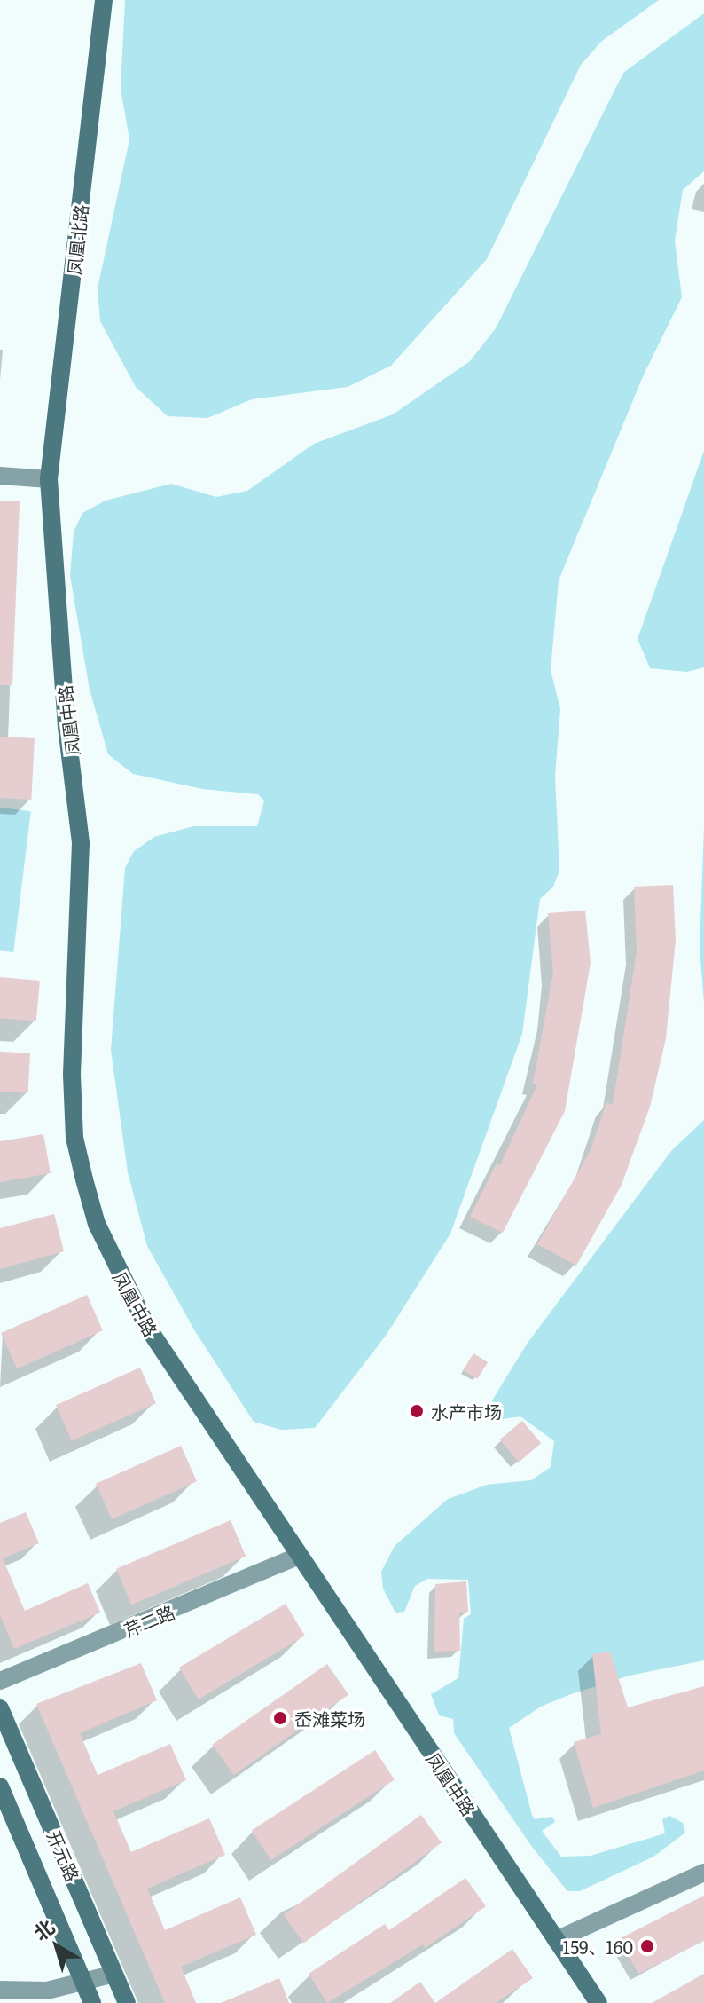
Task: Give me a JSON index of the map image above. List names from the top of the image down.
{
  "streets": {
    "street": [
      "凤凰北路",
      "凤凰中路",
      "芹二路",
      "开元路"
    ]
  },
  "crossings": [
    ["凤凰北路", "凤凰中路"],
    ["凤凰中路", "芹二路"]
  ],
  "places": ["水产市场", "岙滩菜场", "159、160"],
  "north": "top left"
}
